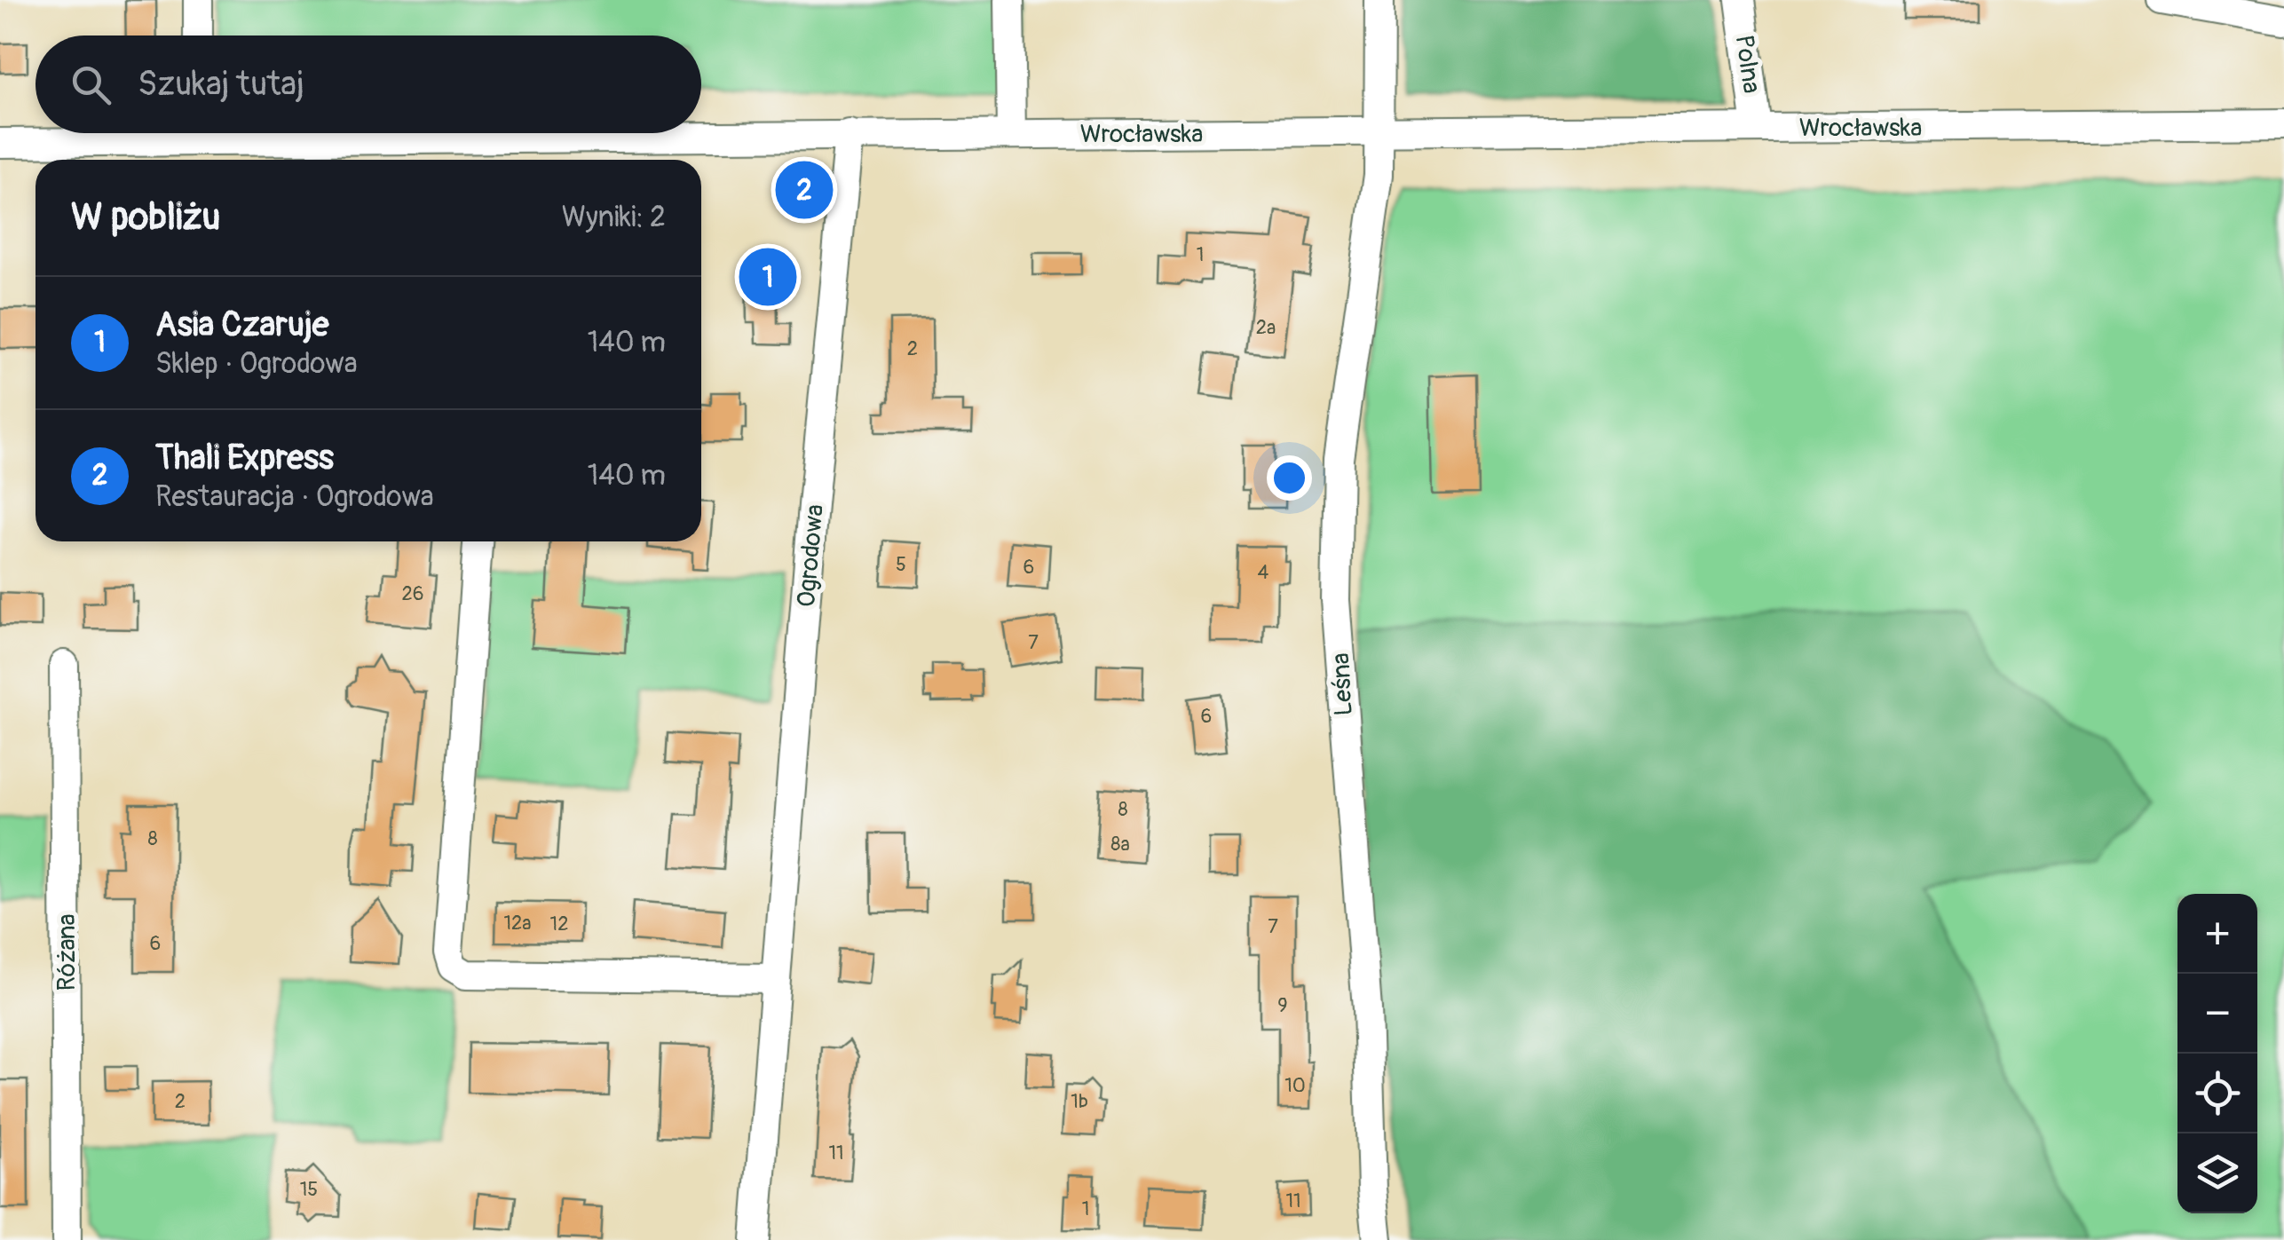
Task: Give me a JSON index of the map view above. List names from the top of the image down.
{
  "streets": {
    "street": [
      "Polna",
      "Wrocławska",
      "Ogrodowa",
      "Leśna",
      "Różana"
    ]
  },
  "crossings": [
    ["Polna", "Wrocławska"],
    ["Wrocławska", "Ogrodowa"],
    ["Wrocławska", "Leśna"]
  ],
  "house_numbers": [
    "1",
    "2a",
    "2",
    "5",
    "6",
    "4",
    "26",
    "7",
    "6",
    "8",
    "8",
    "8a",
    "12a",
    "12",
    "7",
    "6",
    "9",
    "10",
    "2",
    "1b",
    "11",
    "15",
    "11",
    "1"
  ],
  "page": {
    "search": "Szukaj tutaj",
    "pins": ["2", "1"],
    "heading": ["W pobliżu", "Wyniki: 2"],
    "list": [
      {
        "mark": "1",
        "name": "Asia Czaruje",
        "note": "Sklep · Ogrodowa",
        "value": "140 m"
      },
      {
        "mark": "2",
        "name": "Thali Express",
        "note": "Restauracja · Ogrodowa",
        "value": "140 m"
      }
    ],
    "map_buttons": ["+", "−"]
  }
}
